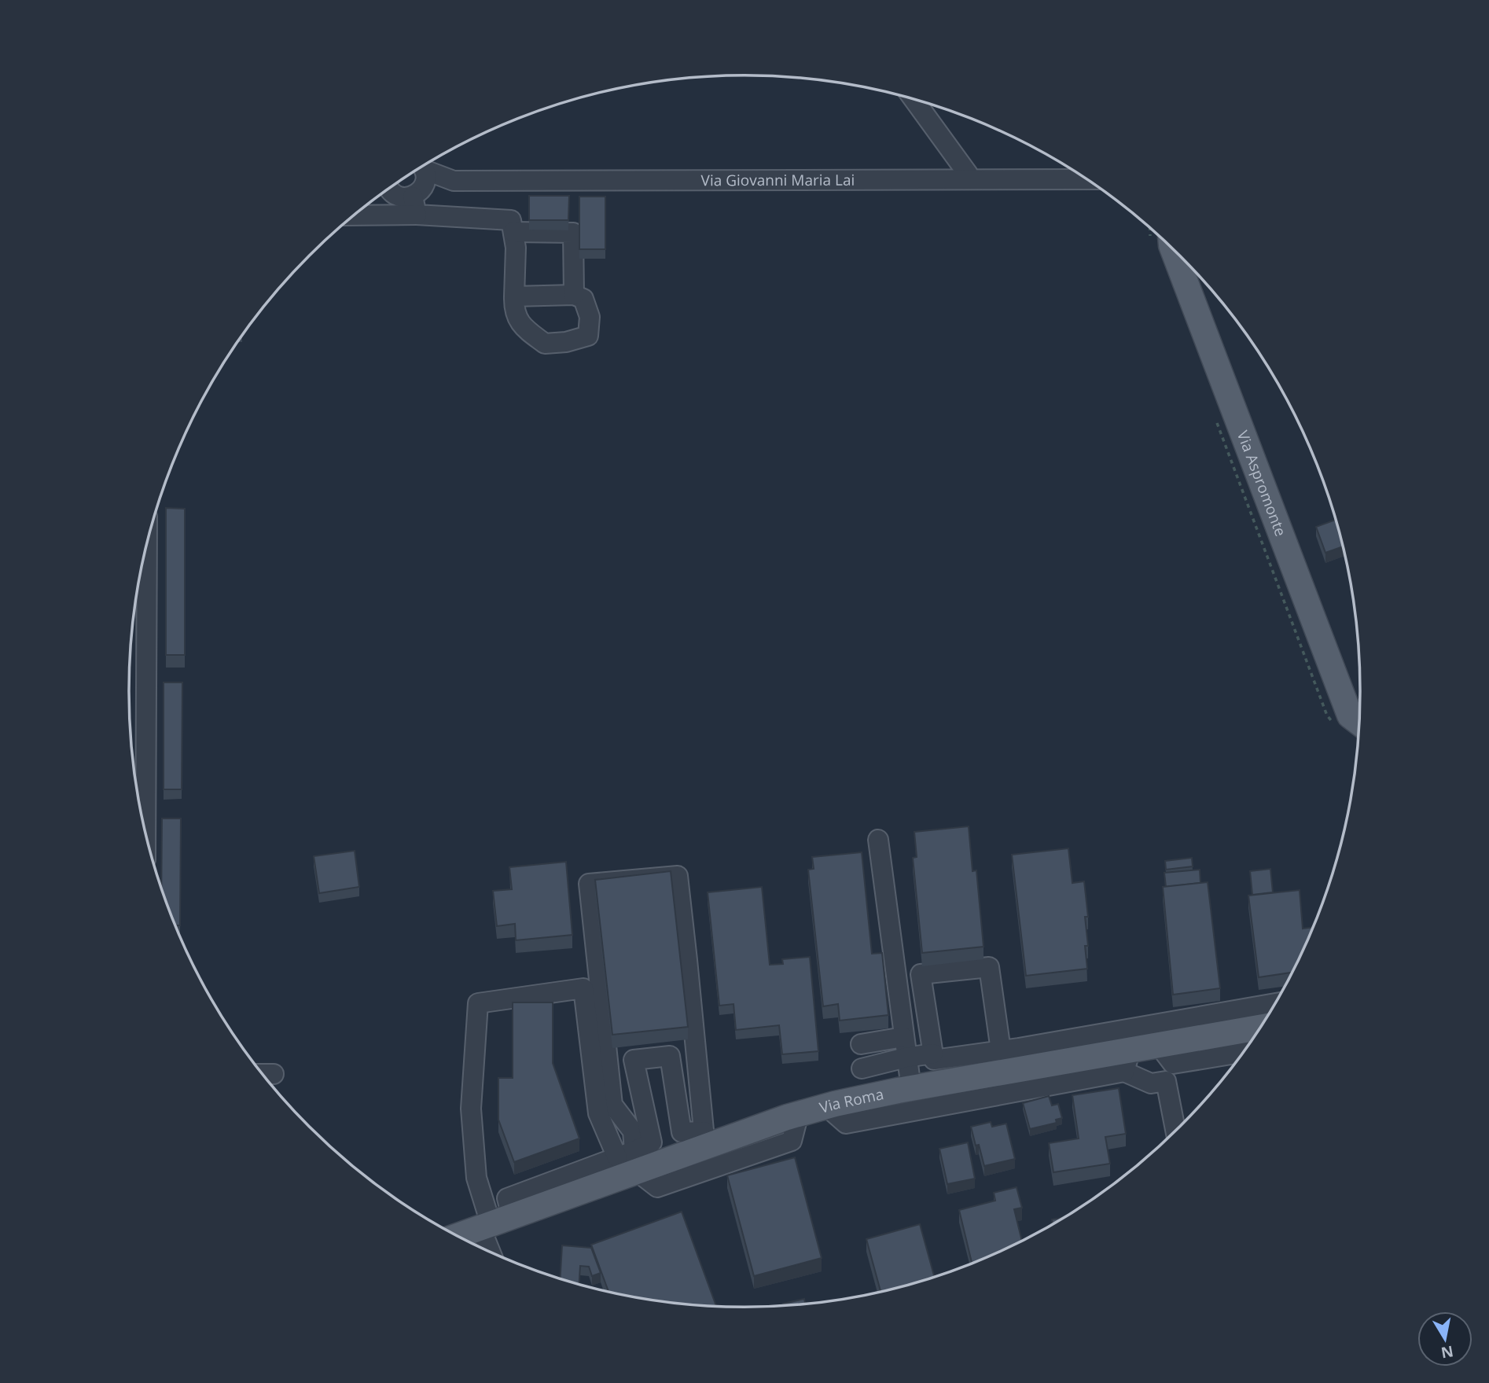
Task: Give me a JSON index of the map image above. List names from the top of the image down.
{
  "streets": {
    "main road": ["Via Aspromonte", "Via Roma"],
    "street": ["Via Giovanni Maria Lai"]
  },
  "north": "bottom"
}
